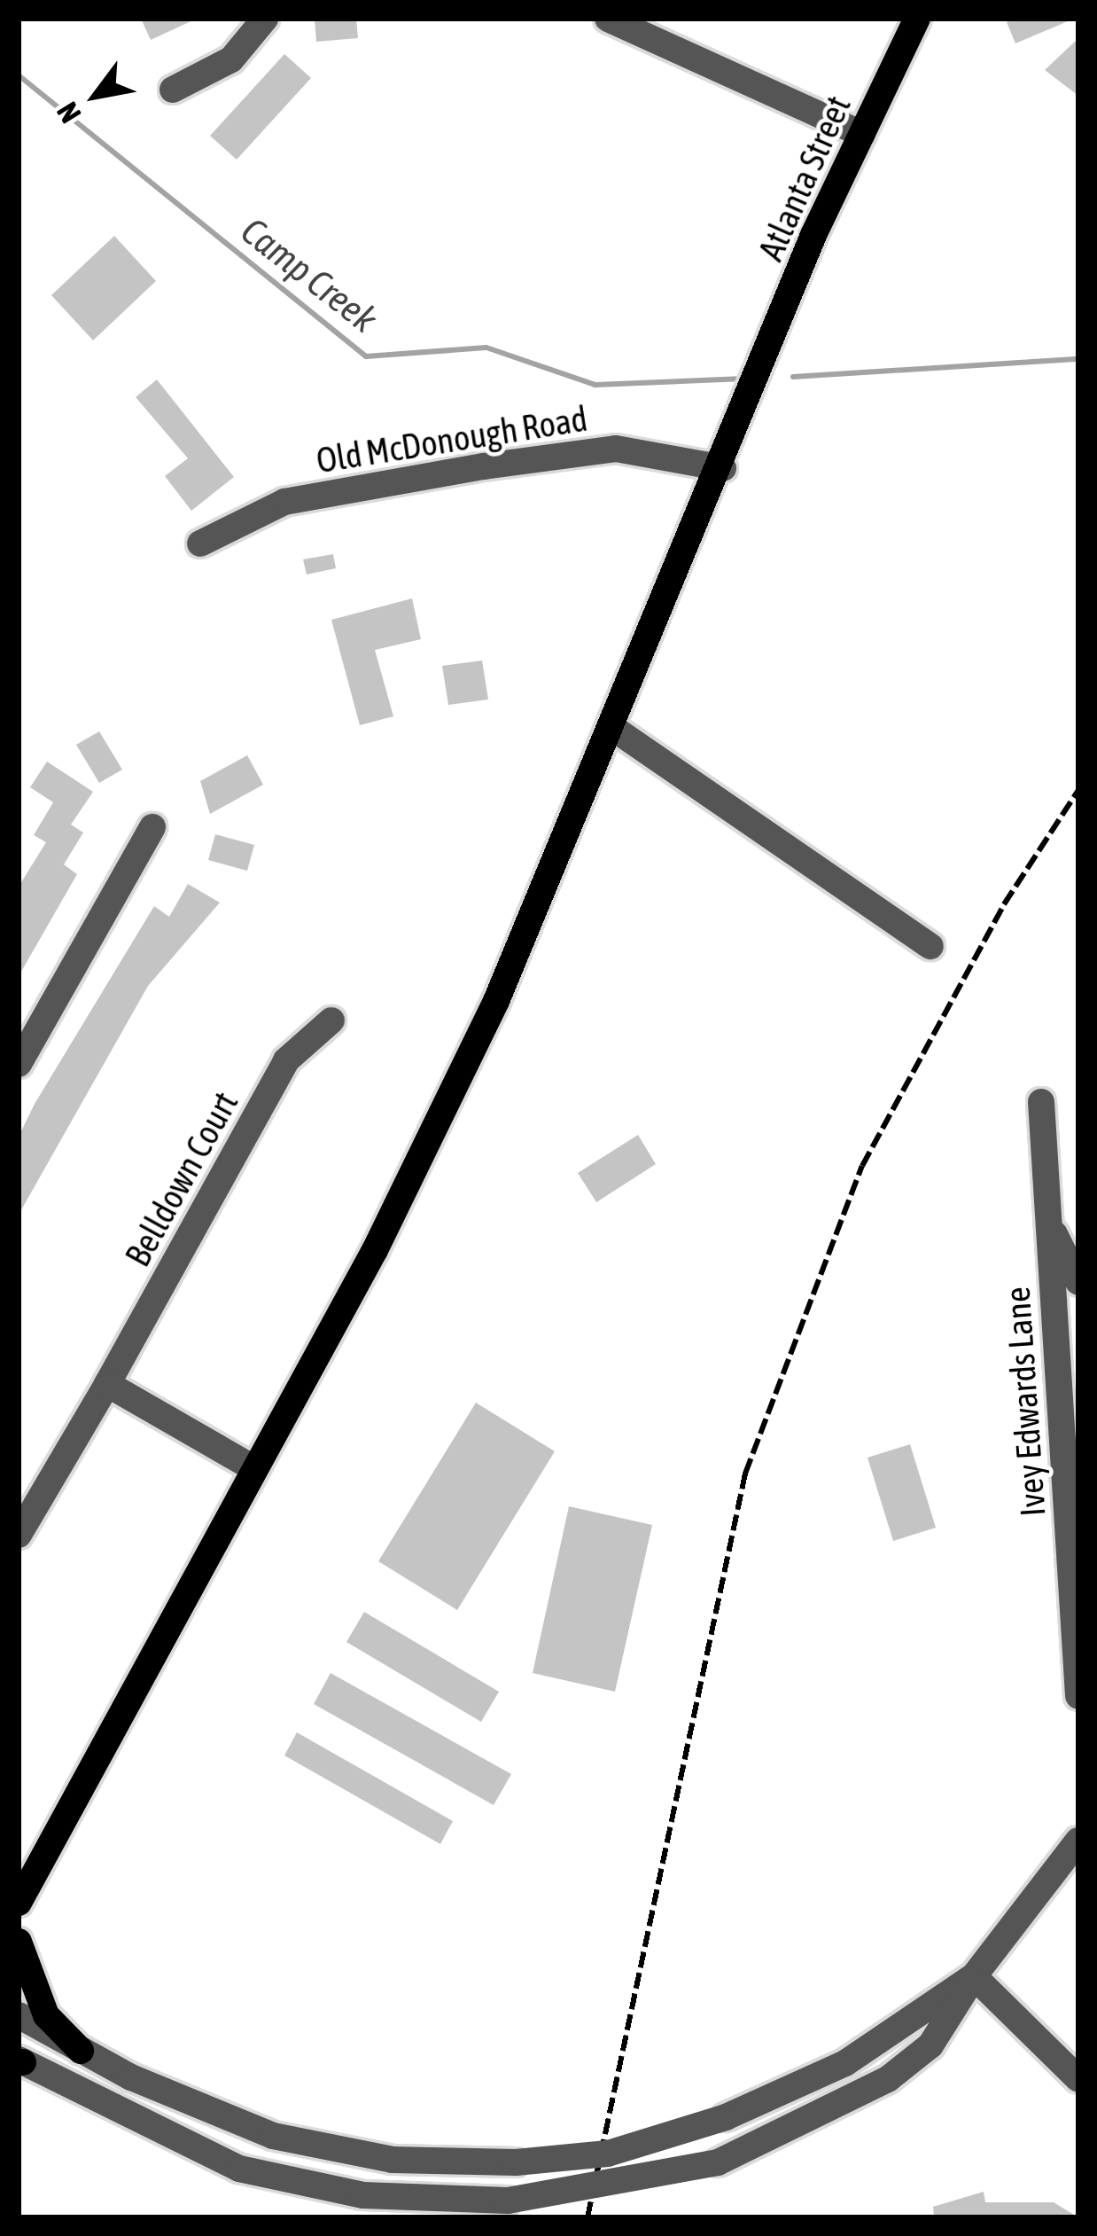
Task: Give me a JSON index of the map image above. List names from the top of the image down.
{
  "streets": {
    "main road": ["Atlanta Street"],
    "street": ["Old McDonough Road", "Belldown Court", "Ivey Edwards Lane"]
  },
  "crossings": [
    ["Atlanta Street", "Old McDonough Road"]
  ],
  "water": ["Camp Creek"],
  "north": "bottom left"
}
